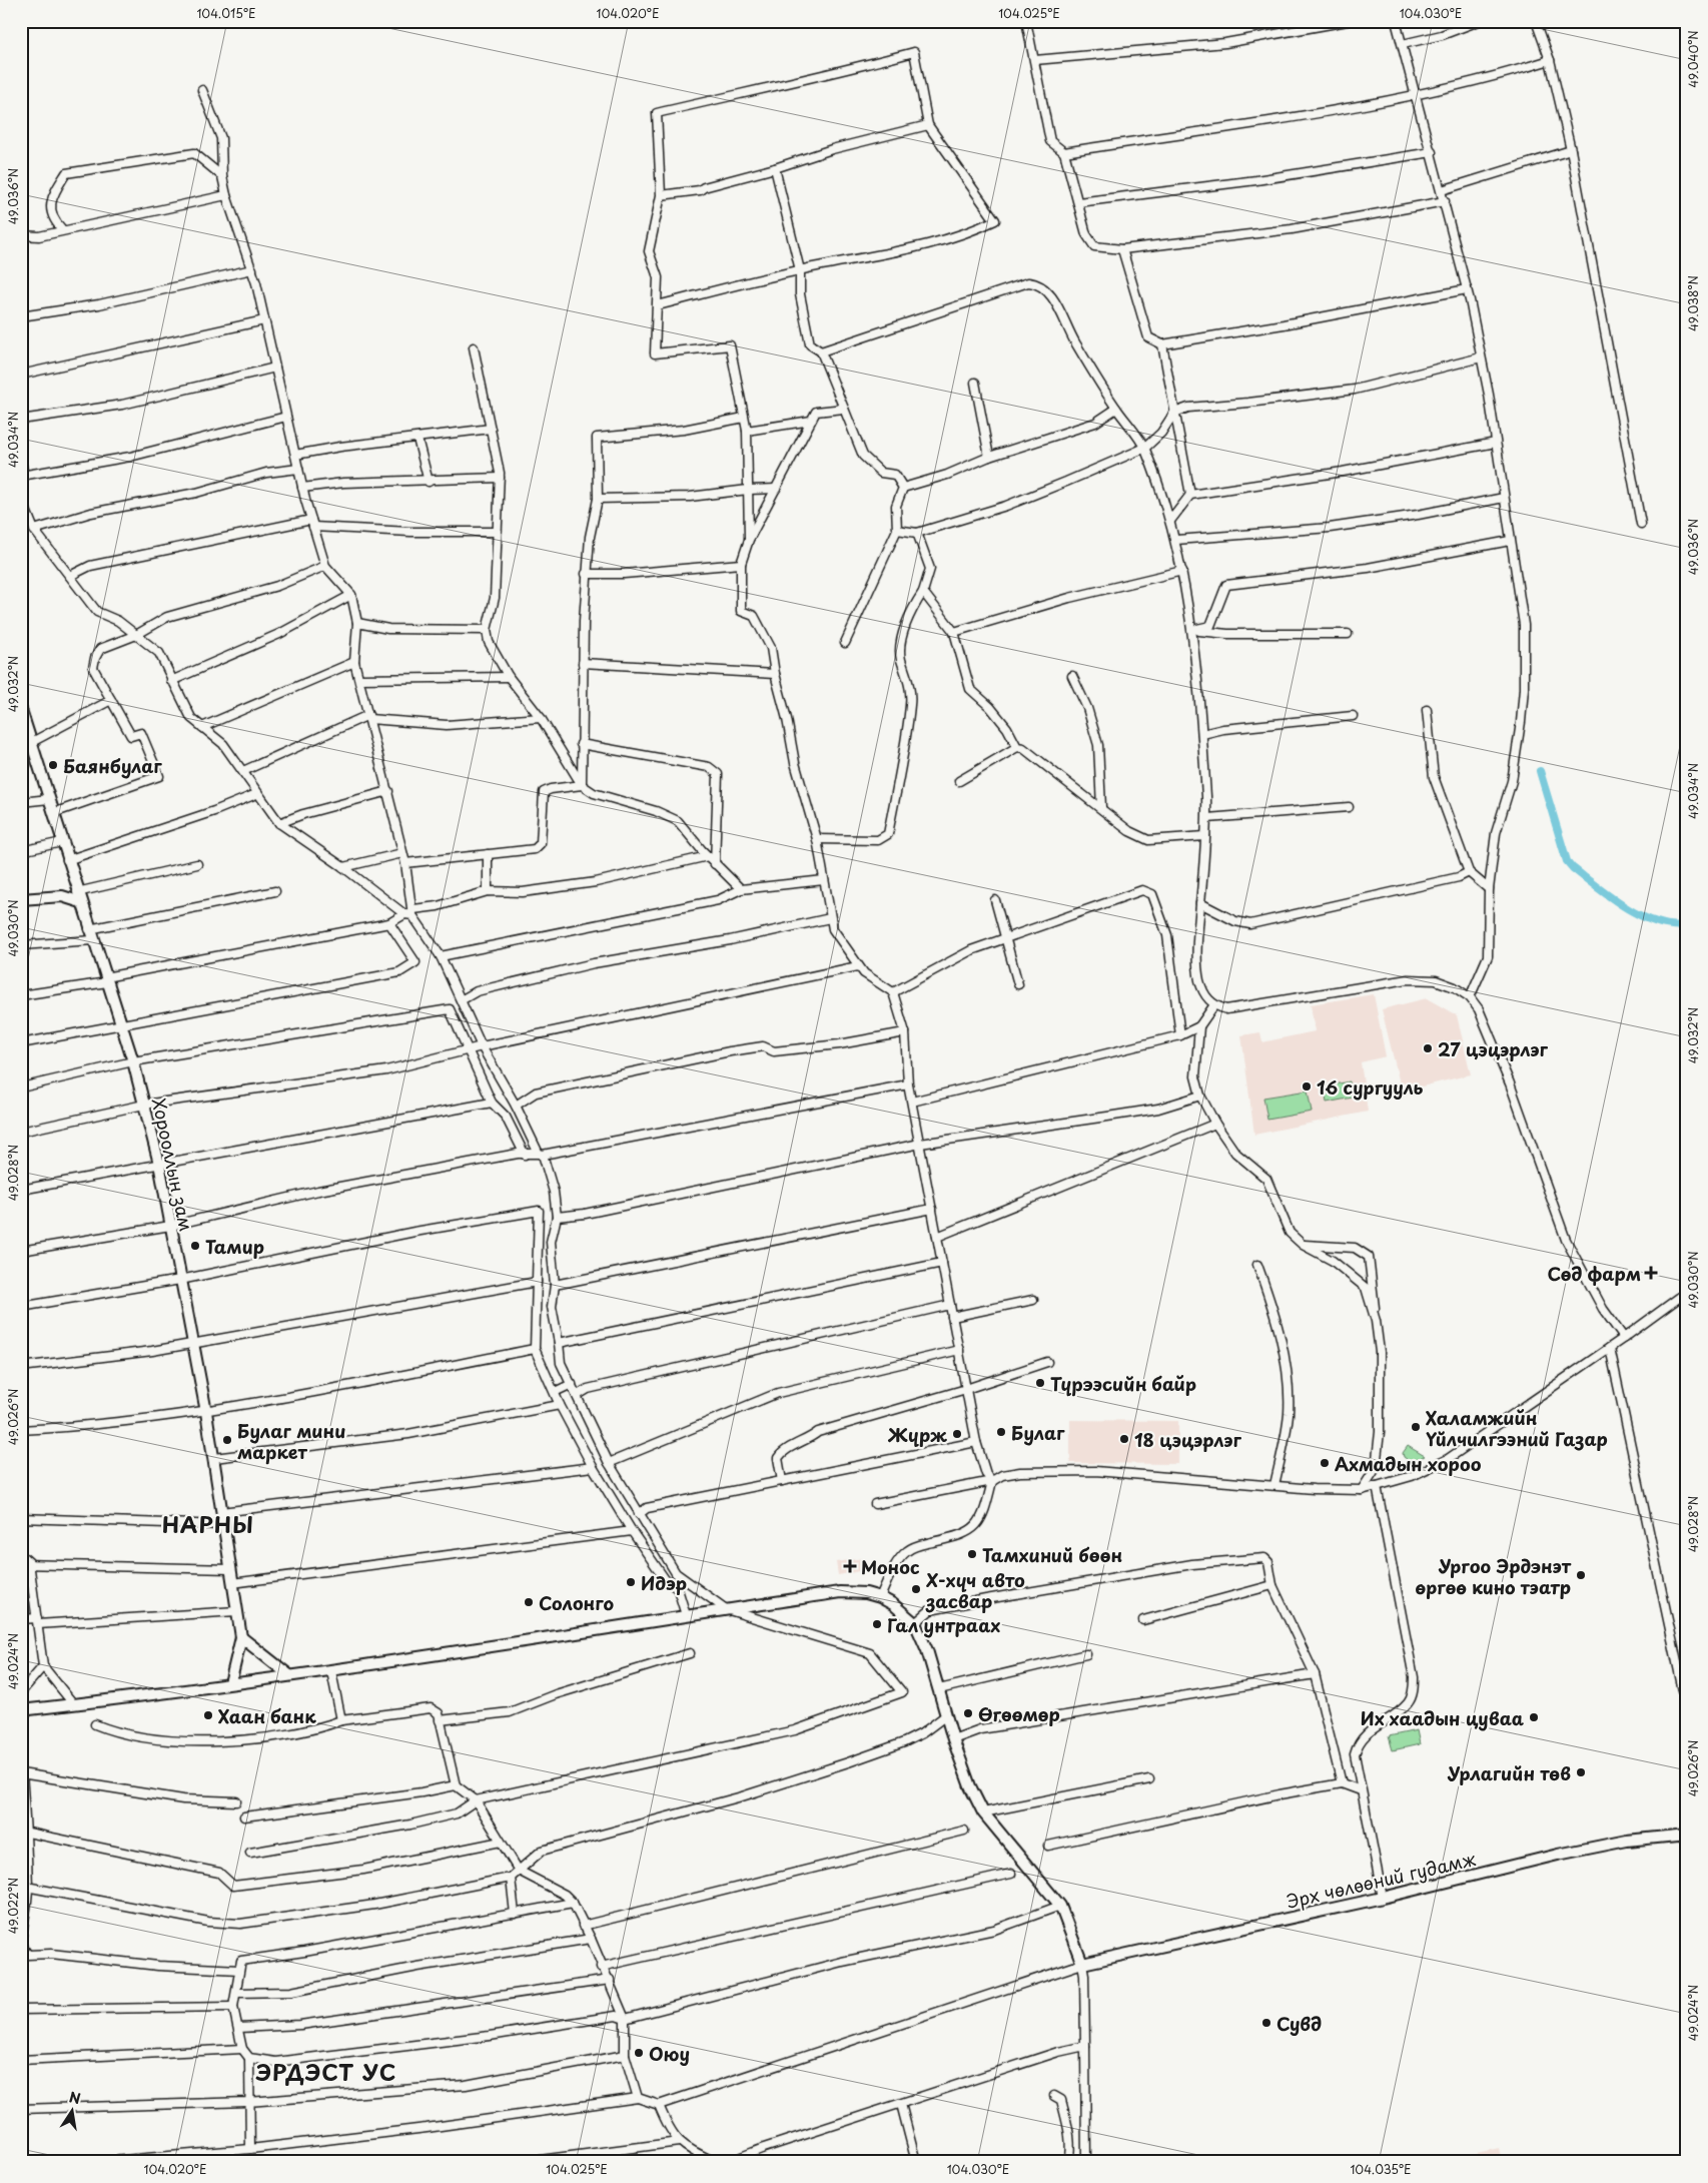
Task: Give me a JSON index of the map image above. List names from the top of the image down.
{
  "streets": {
    "main road": ["Хорооллын зам", "Эрх чөлөөний гудамж"]
  },
  "districts": ["НАРНЫ", "ЭРДЭСТ УС"],
  "places": {
    "other": [
      "Баянбулаг",
      "27 цэцэрлэг",
      "16 сургууль",
      "Тамир",
      "Түрээсийн байр",
      "Халамжийн Үйлчилгээний Газар",
      "Булаг",
      "Жүрж",
      "18 цэцэрлэг",
      "Булаг мини маркет",
      "Ахмадын хороо",
      "Тамхиний бөөн",
      "Ургоо Эрдэнэт өргөө кино тэатр",
      "Идэр",
      "Х-хүч авто засвар",
      "Солонго",
      "Гал унтраах",
      "Өгөөмөр",
      "Хаан банк",
      "Их хаадын цуваа",
      "Урлагийн төв",
      "Сувд",
      "Оюу"
    ],
    "health": ["Сөд фарм", "Монос"]
  },
  "north": "top",
  "coordinates": [
    "104.015°E",
    "104.020°E",
    "104.025°E",
    "104.030°E",
    "49.040°N",
    "49.036°N",
    "49.038°N",
    "49.034°N",
    "49.032°N",
    "49.030°N",
    "49.028°N",
    "49.026°N",
    "49.024°N",
    "49.022°N",
    "104.035°E"
  ]
}
